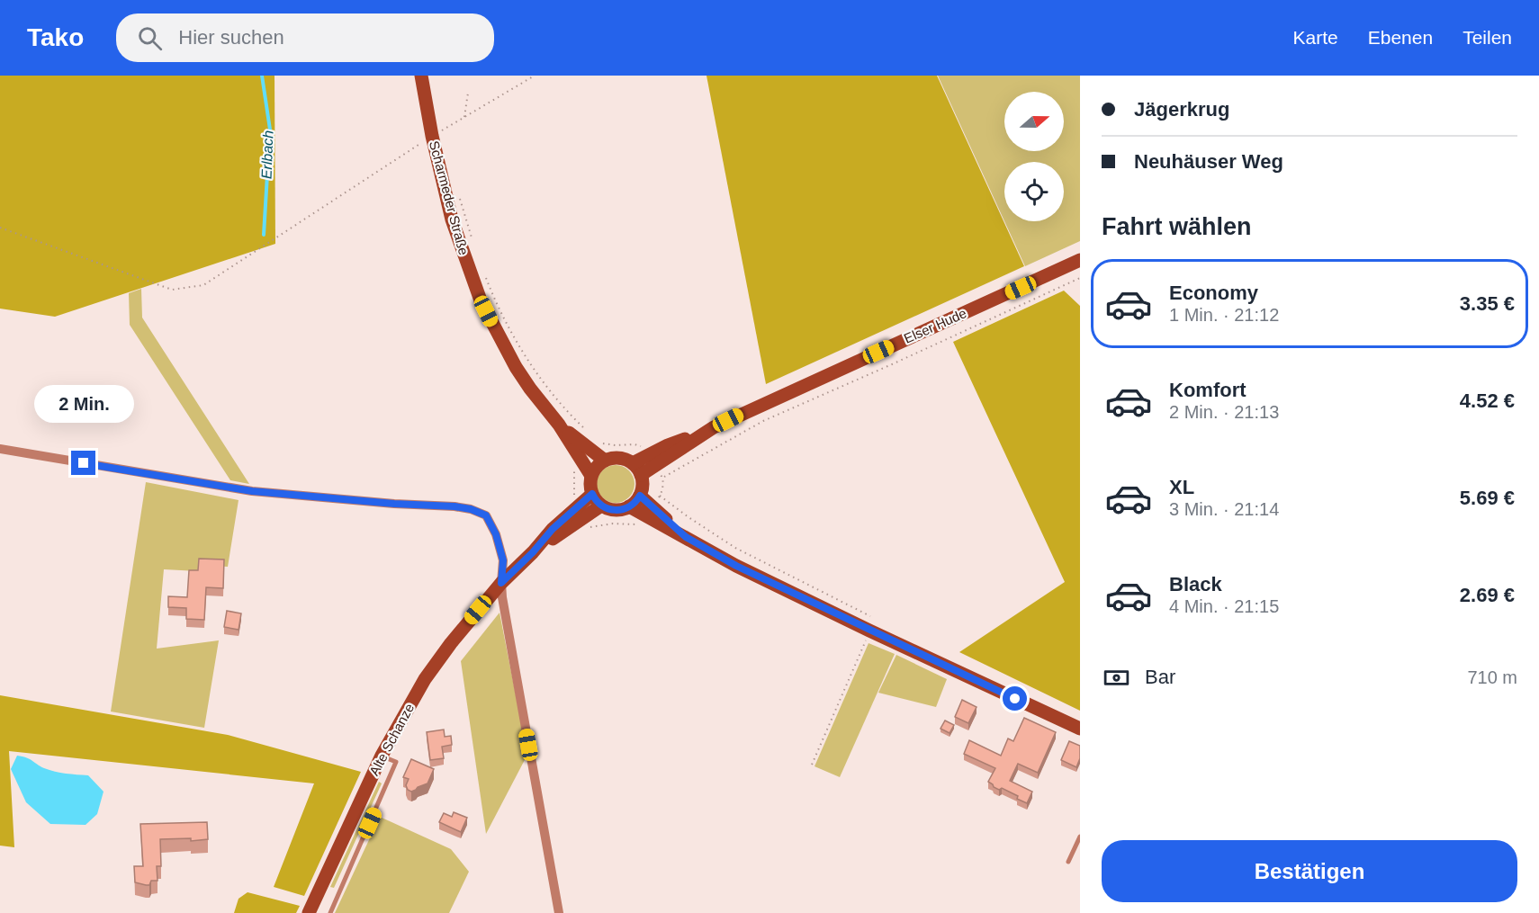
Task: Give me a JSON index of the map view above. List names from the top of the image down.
{
  "streets": {
    "street": ["Scharmeder Straße", "Elser Hude", "Alte Schanze"]
  },
  "crossings": [
    ["Scharmeder Straße", "Elser Hude"],
    ["Scharmeder Straße", "Alte Schanze"],
    ["Elser Hude", "Alte Schanze"]
  ],
  "water": ["Erlbach"],
  "north": "right",
  "page": {
    "header": "Tako",
    "search": "Hier suchen",
    "nav": ["Karte", "Ebenen", "Teilen"],
    "banner": ["Jägerkrug", "Neuhäuser Weg"],
    "heading": "Fahrt wählen",
    "list": [
      {
        "name": "Economy",
        "note": "1 Min. · 21:12",
        "value": "3.35 €"
      },
      {
        "name": "Komfort",
        "note": "2 Min. · 21:13",
        "value": "4.52 €"
      },
      {
        "name": "XL",
        "note": "3 Min. · 21:14",
        "value": "5.69 €"
      },
      {
        "name": "Black",
        "note": "4 Min. · 21:15",
        "value": "2.69 €"
      }
    ],
    "bubble": "2 Min.",
    "pay": ["Bar", "710 m"],
    "buttons": "Bestätigen"
  }
}
